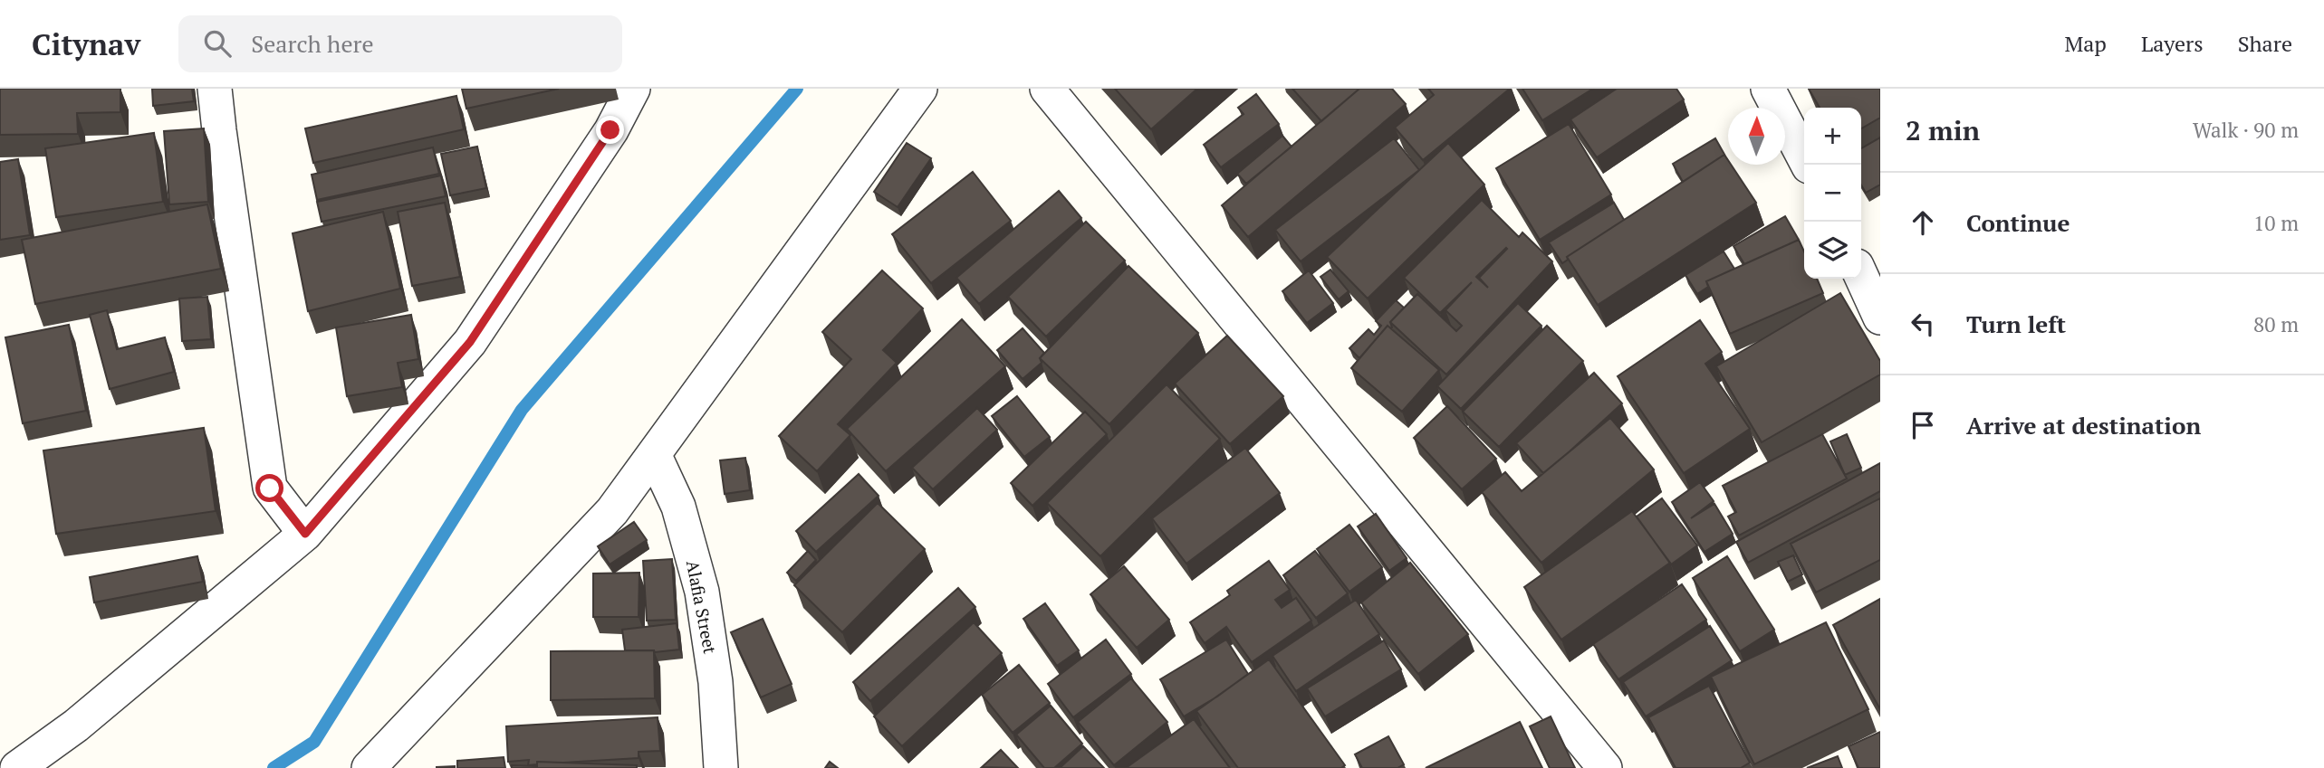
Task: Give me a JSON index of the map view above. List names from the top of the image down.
{
  "streets": {
    "street": ["Alafia Street"]
  },
  "north": "top",
  "page": {
    "header": "Citynav",
    "search": "Search here",
    "nav": ["Map", "Layers", "Share"],
    "heading": ["2 min", "Walk · 90 m"],
    "map_buttons": ["+", "−"],
    "list": [
      ["Continue", "10 m"],
      ["Turn left", "80 m"],
      "Arrive at destination"
    ]
  }
}
